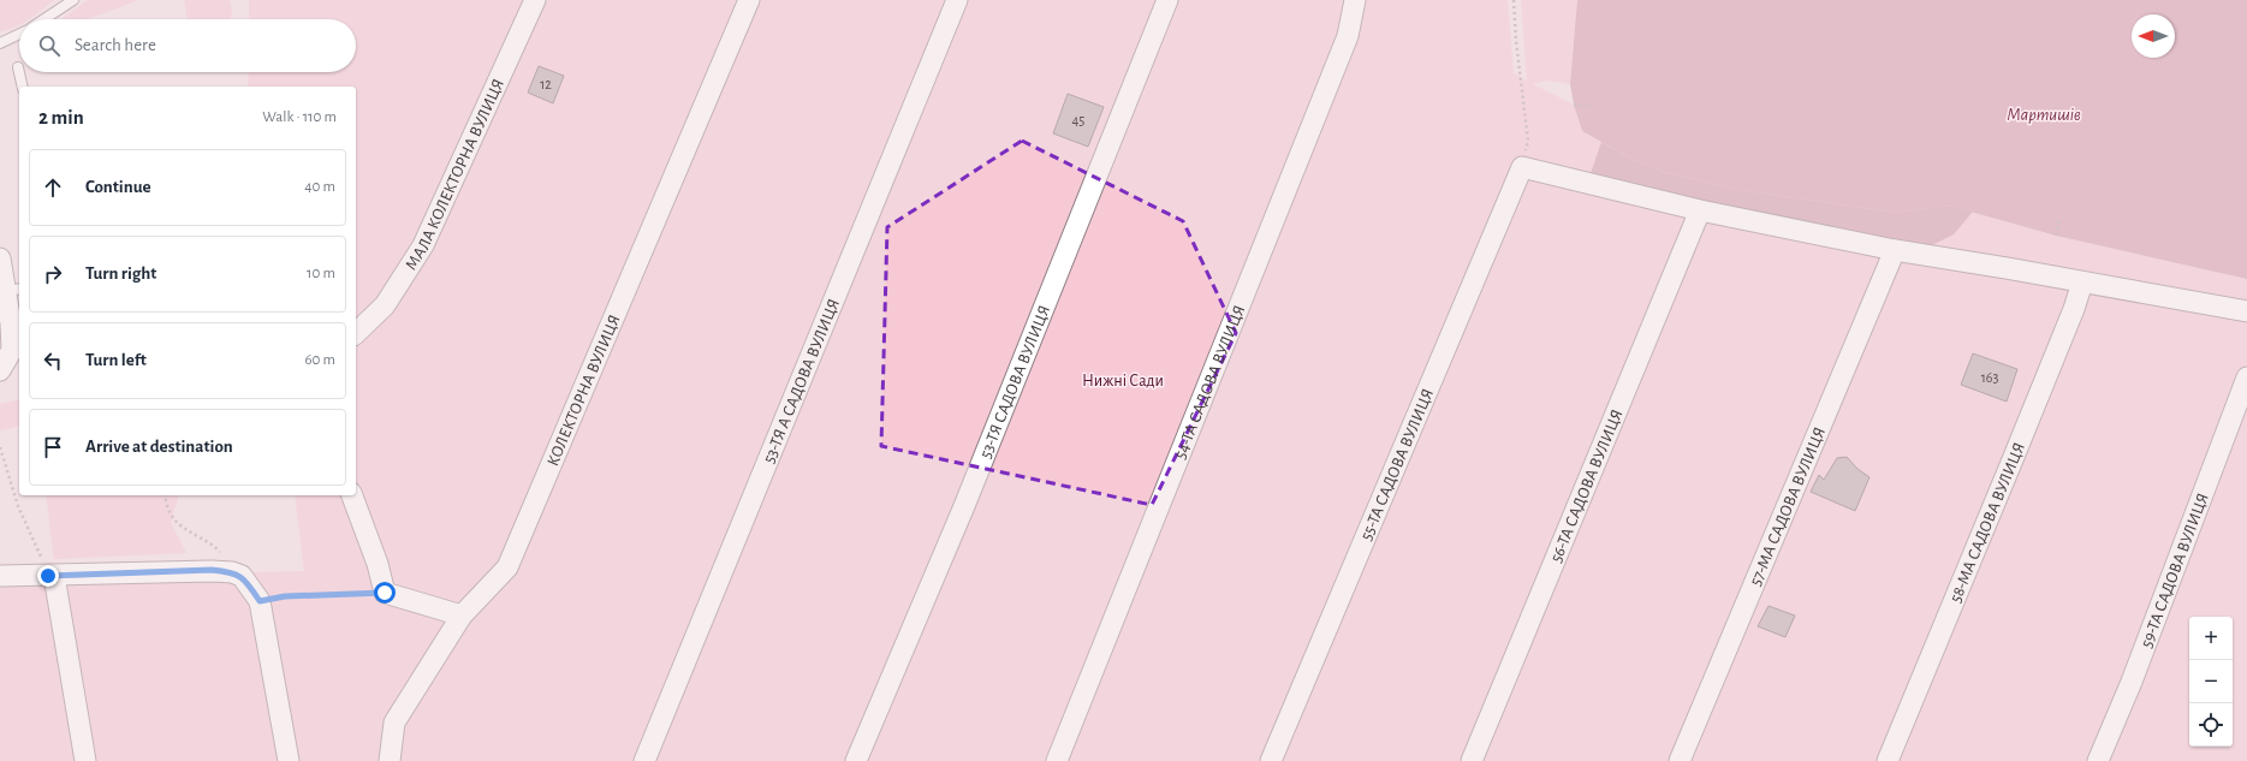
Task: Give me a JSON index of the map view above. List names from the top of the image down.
{
  "streets": {
    "street": [
      "МАЛА КОЛЕКТОРНА ВУЛИЦЯ",
      "53-ТЯ А САДОВА ВУЛИЦЯ",
      "53-ТЯ САДОВА ВУЛИЦЯ",
      "54-ТА САДОВА ВУЛИЦЯ",
      "КОЛЕКТОРНА ВУЛИЦЯ",
      "55-ТА САДОВА ВУЛИЦЯ",
      "56-ТА САДОВА ВУЛИЦЯ",
      "57-МА САДОВА ВУЛИЦЯ",
      "58-МА САДОВА ВУЛИЦЯ",
      "59-ТА САДОВА ВУЛИЦЯ"
    ]
  },
  "water": ["Мартишів"],
  "parks": ["Нижні Сади"],
  "house_numbers": ["12", "45", "163"],
  "north": "left",
  "page": {
    "search": "Search here",
    "heading": ["2 min", "Walk · 110 m"],
    "list": [
      ["Continue", "40 m"],
      ["Turn right", "10 m"],
      ["Turn left", "60 m"],
      "Arrive at destination"
    ],
    "map_buttons": ["+", "−"]
  }
}
